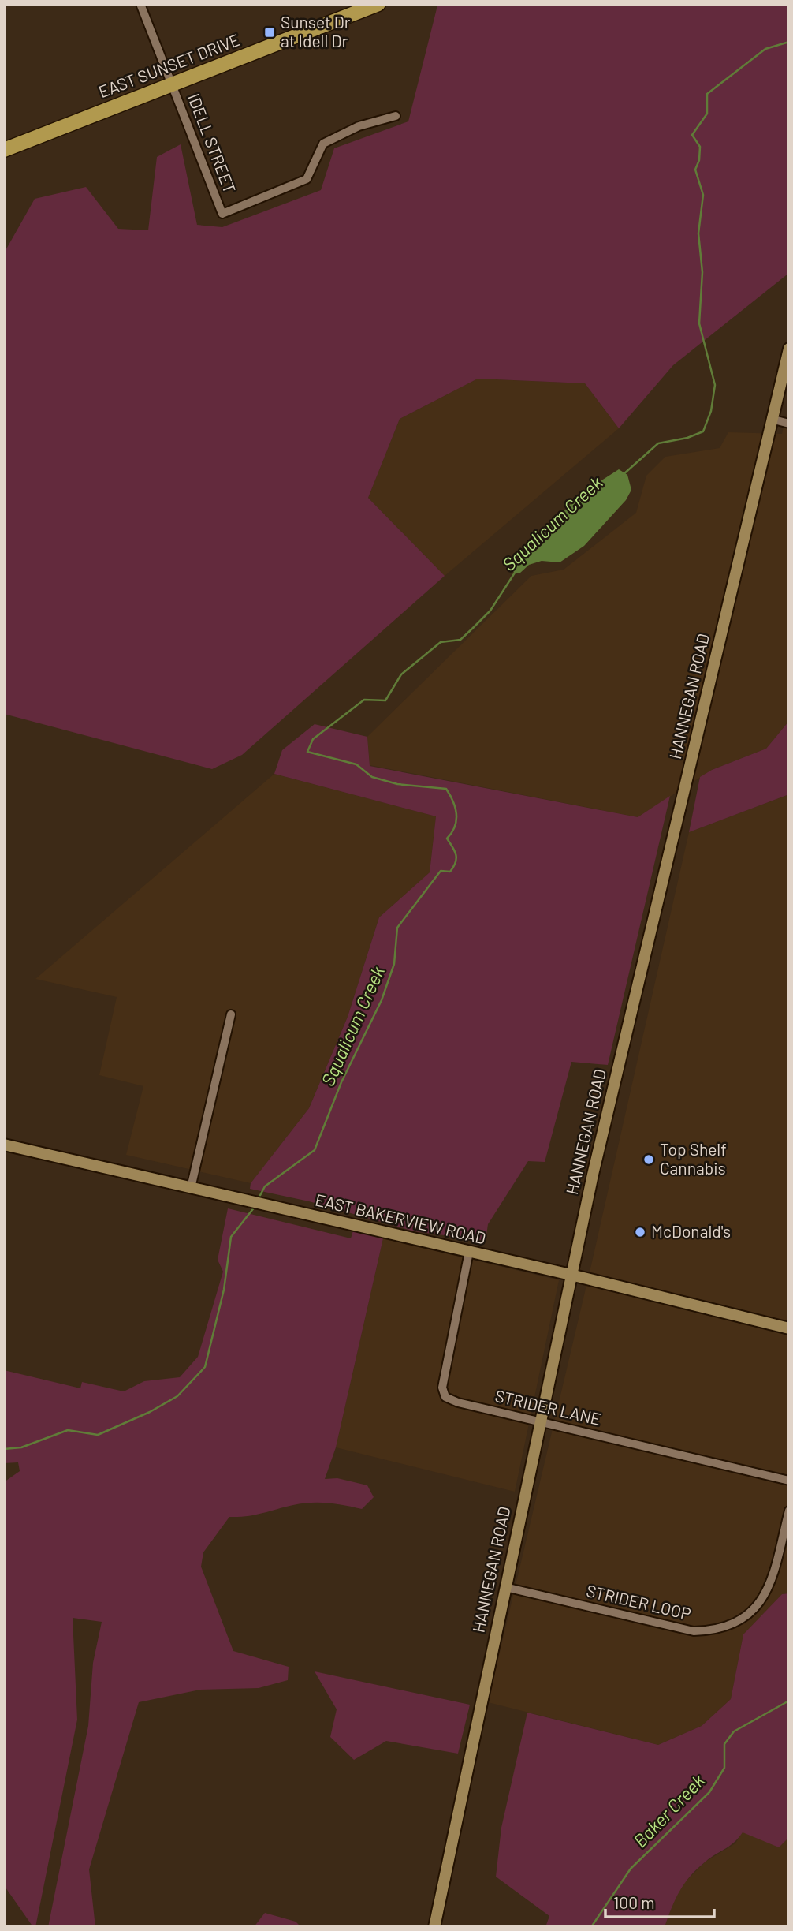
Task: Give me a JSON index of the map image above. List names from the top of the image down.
{
  "streets": {
    "main road": ["EAST SUNSET DRIVE", "HANNEGAN ROAD", "EAST BAKERVIEW ROAD"],
    "street": ["IDELL STREET", "STRIDER LANE", "STRIDER LOOP"]
  },
  "crossings": [
    ["EAST SUNSET DRIVE", "IDELL STREET"],
    ["HANNEGAN ROAD", "EAST BAKERVIEW ROAD"],
    ["HANNEGAN ROAD", "STRIDER LANE"],
    ["HANNEGAN ROAD", "STRIDER LOOP"],
    ["EAST BAKERVIEW ROAD", "STRIDER LANE"]
  ],
  "water": ["Squalicum Creek", "Baker Creek"],
  "places": {
    "transit": ["Sunset Dr at Idell Dr"],
    "other": ["Top Shelf Cannabis", "McDonald's"]
  },
  "scale_bar": "100 m"
}
